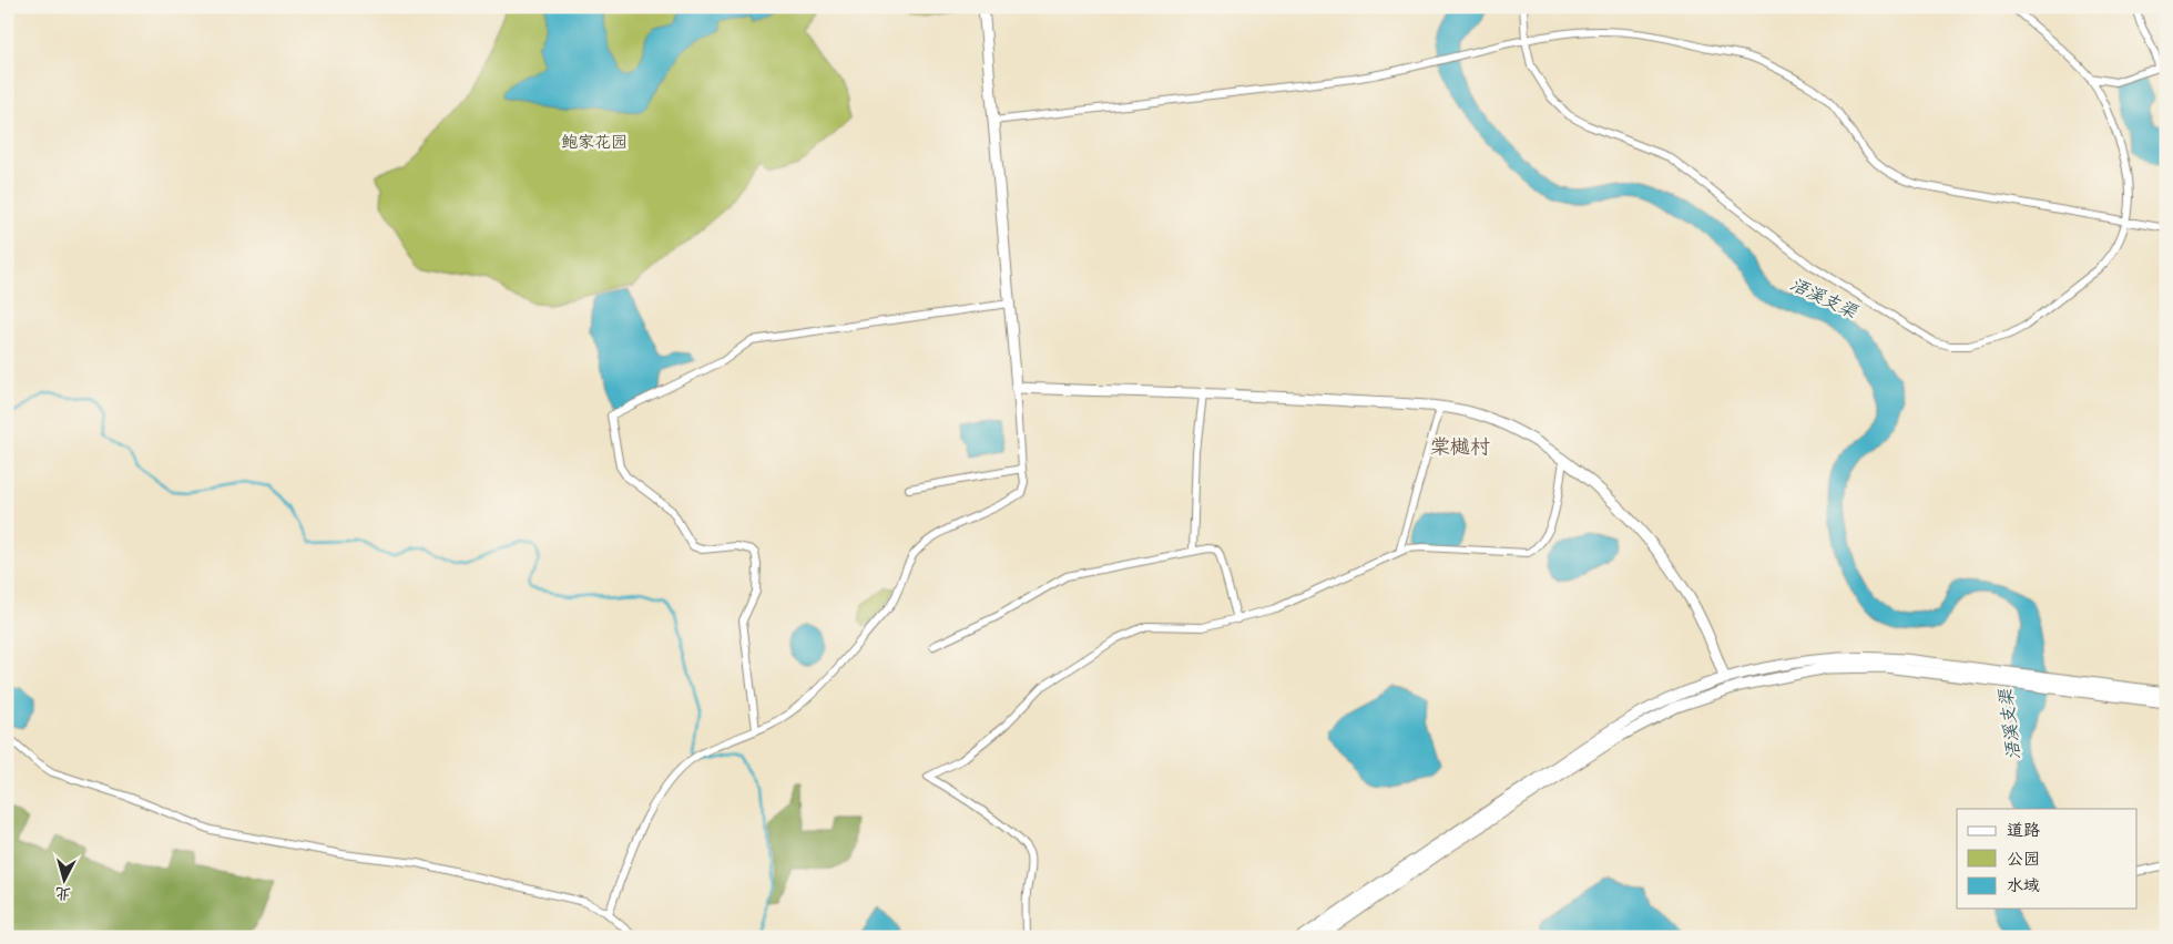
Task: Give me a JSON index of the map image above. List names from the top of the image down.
{
  "districts": ["棠樾村"],
  "water": ["浯溪支渠"],
  "parks": ["鲍家花园"],
  "legend": ["道路", "公园", "水域"],
  "north": "bottom"
}
